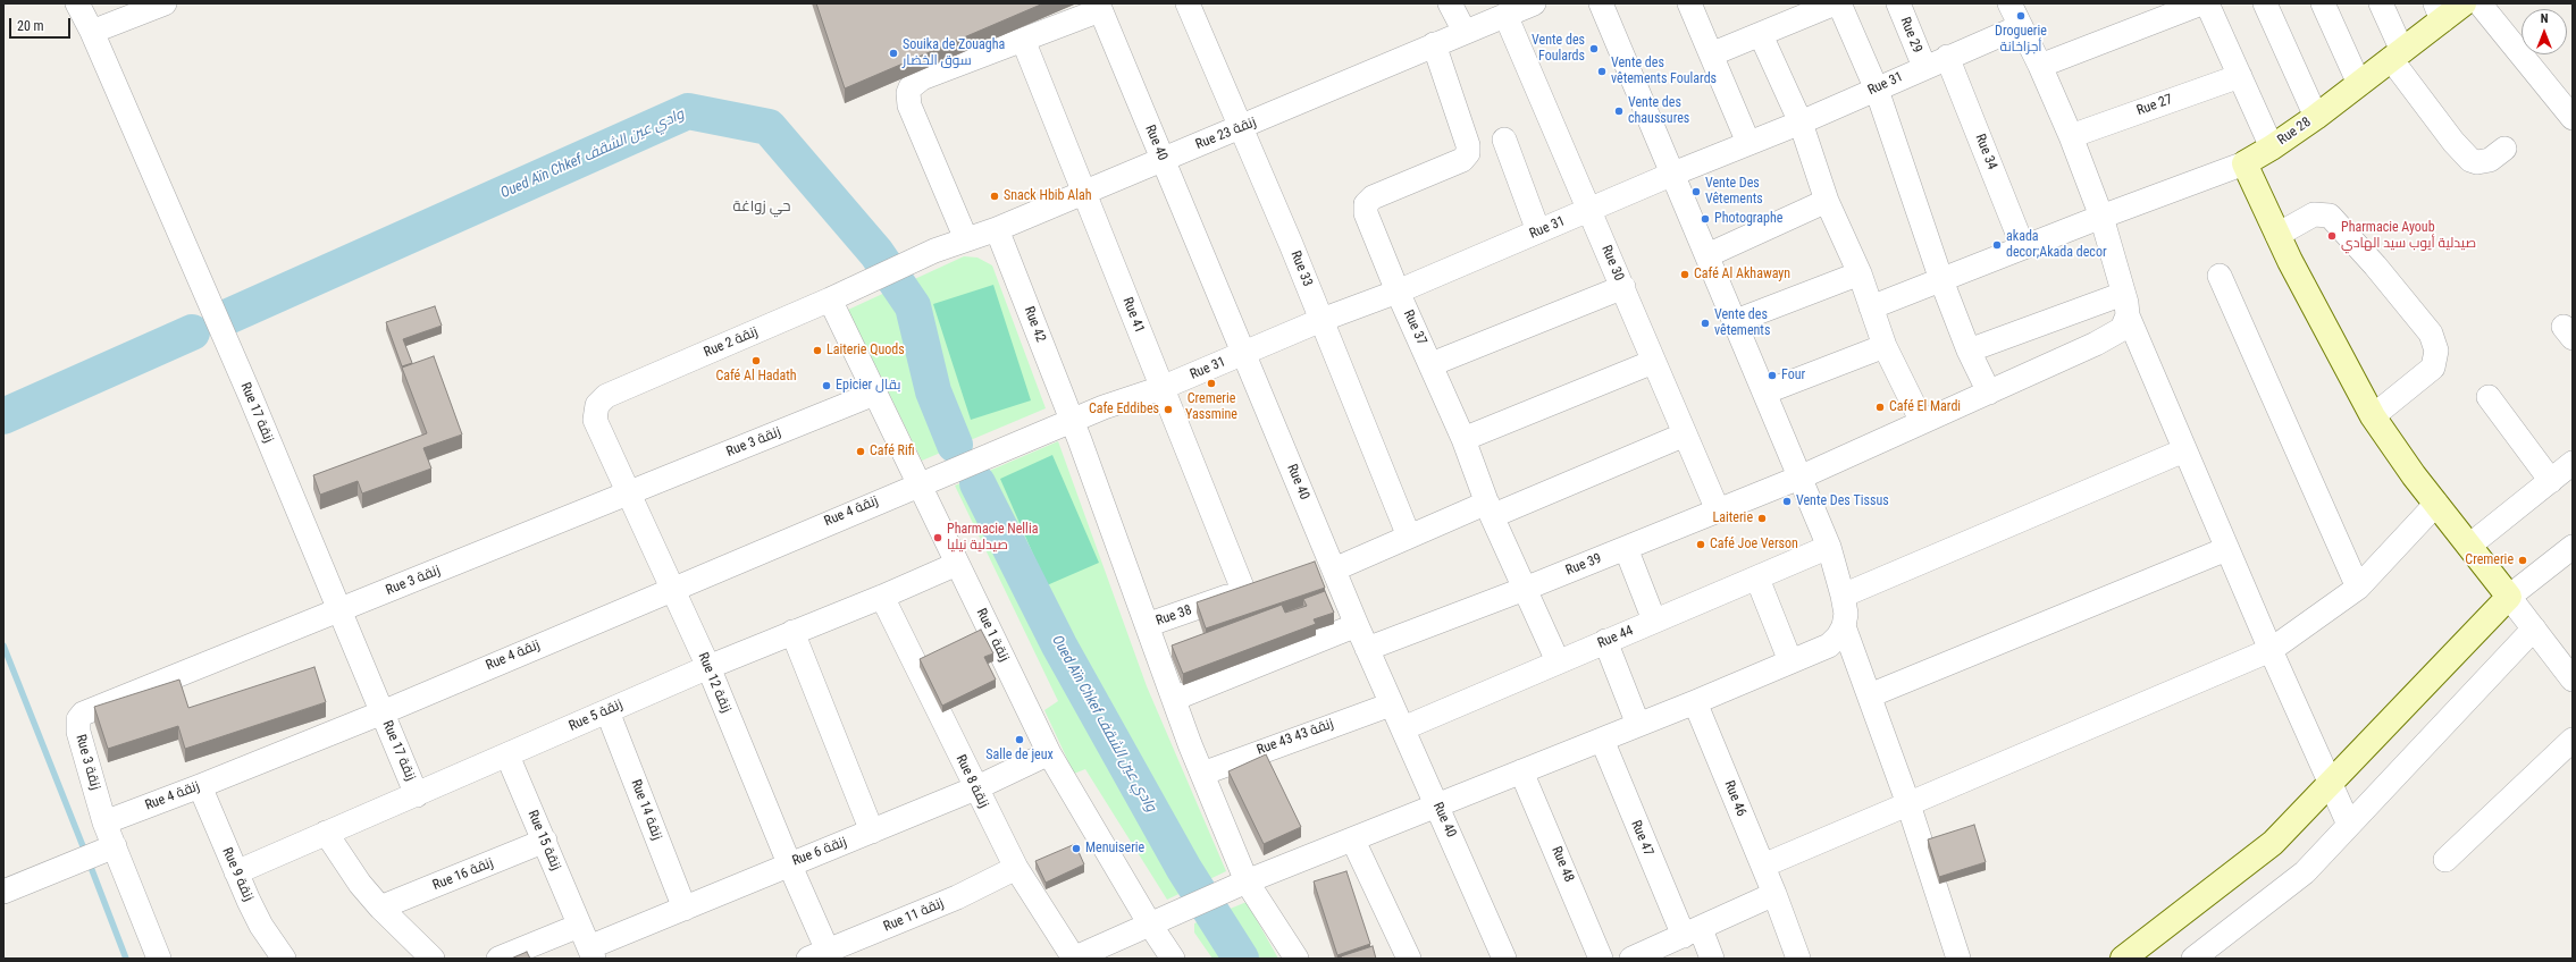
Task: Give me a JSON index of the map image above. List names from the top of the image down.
{
  "streets": {
    "street": [
      "Rue 29",
      "Rue 31",
      "Rue 27",
      "Rue 28",
      "Rue 23 زنقة",
      "Rue 40",
      "Rue 34",
      "Rue 30",
      "Rue 33",
      "Rue 41",
      "Rue 42",
      "Rue 37",
      "Rue 2 زنقة",
      "Rue 17 زنقة",
      "Rue 3 زنقة",
      "Rue 4 زنقة",
      "Rue 39",
      "Rue 38",
      "Rue 1 زنقة",
      "Rue 44",
      "Rue 12 زنقة",
      "Rue 5 زنقة",
      "Rue 43 زنقة 43",
      "Rue 8 زنقة",
      "Rue 46",
      "Rue 14 زنقة",
      "Rue 47",
      "Rue 15 زنقة",
      "Rue 6 زنقة",
      "Rue 48",
      "Rue 9 زنقة",
      "Rue 16 زنقة",
      "Rue 11 زنقة"
    ]
  },
  "crossings": [
    ["Rue 29", "Rue 31"],
    ["Rue 31", "Rue 40"],
    ["Rue 31", "Rue 34"],
    ["Rue 31", "Rue 30"],
    ["Rue 31", "Rue 33"],
    ["Rue 31", "Rue 41"],
    ["Rue 31", "Rue 42"],
    ["Rue 31", "Rue 37"],
    ["Rue 31", "Rue 4 زنقة"],
    ["Rue 28", "Rue 34"],
    ["Rue 23 زنقة", "Rue 40"],
    ["Rue 23 زنقة", "Rue 30"],
    ["Rue 23 زنقة", "Rue 33"],
    ["Rue 23 زنقة", "Rue 41"],
    ["Rue 23 زنقة", "Rue 42"],
    ["Rue 23 زنقة", "Rue 37"],
    ["Rue 23 زنقة", "Rue 2 زنقة"],
    ["Rue 40", "Rue 39"],
    ["Rue 40", "Rue 44"],
    ["Rue 40", "Rue 43 زنقة 43"],
    ["Rue 30", "Rue 39"],
    ["Rue 41", "Rue 38"],
    ["Rue 42", "Rue 4 زنقة"],
    ["Rue 42", "Rue 38"],
    ["Rue 42", "Rue 43 زنقة 43"],
    ["Rue 37", "Rue 39"],
    ["Rue 37", "Rue 44"],
    ["Rue 2 زنقة", "Rue 1 زنقة"],
    ["Rue 2 زنقة", "Rue 12 زنقة"],
    ["Rue 17 زنقة", "Rue 3 زنقة"],
    ["Rue 17 زنقة", "Rue 4 زنقة"],
    ["Rue 17 زنقة", "Rue 5 زنقة"],
    ["Rue 3 زنقة", "Rue 4 زنقة"],
    ["Rue 3 زنقة", "Rue 1 زنقة"],
    ["Rue 3 زنقة", "Rue 12 زنقة"],
    ["Rue 4 زنقة", "Rue 1 زنقة"],
    ["Rue 4 زنقة", "Rue 12 زنقة"],
    ["Rue 4 زنقة", "Rue 9 زنقة"],
    ["Rue 1 زنقة", "Rue 5 زنقة"],
    ["Rue 1 زنقة", "Rue 6 زنقة"],
    ["Rue 12 زنقة", "Rue 5 زنقة"],
    ["Rue 12 زنقة", "Rue 6 زنقة"],
    ["Rue 12 زنقة", "Rue 11 زنقة"],
    ["Rue 5 زنقة", "Rue 8 زنقة"],
    ["Rue 5 زنقة", "Rue 14 زنقة"],
    ["Rue 5 زنقة", "Rue 15 زنقة"],
    ["Rue 5 زنقة", "Rue 9 زنقة"],
    ["Rue 8 زنقة", "Rue 6 زنقة"],
    ["Rue 8 زنقة", "Rue 11 زنقة"],
    ["Rue 14 زنقة", "Rue 6 زنقة"],
    ["Rue 15 زنقة", "Rue 6 زنقة"],
    ["Rue 15 زنقة", "Rue 16 زنقة"]
  ],
  "districts": ["حي زواغة"],
  "water": ["Oued Aïn Chkef وادي عين الشقف"],
  "places": [
    "Droguerie أجزاخانة",
    "Vente des Foulards",
    "Souika de Zouagha سوق الخضار",
    "Vente des vêtements Foulards",
    "Vente des chaussures",
    "Vente Des Vêtements",
    "Snack Hbib Alah",
    "Photographe",
    "Pharmacie Ayoub صيدلية أيوب سيد الهادي",
    "akada decor;Akada decor",
    "Café Al Akhawayn",
    "Vente des vêtements",
    "Laiterie Quods",
    "Café Al Hadath",
    "Four",
    "Cremerie Yassmine",
    "Epicier بقال",
    "Café El Mardi",
    "Cafe Eddibes",
    "Café Rifi",
    "Vente Des Tissus",
    "Laiterie",
    "Pharmacie Nellia صيدلية نيليا",
    "Café Joe Verson",
    "Cremerie",
    "Salle de jeux",
    "Menuiserie"
  ],
  "scale_bar": "20 m",
  "north": "top"
}
